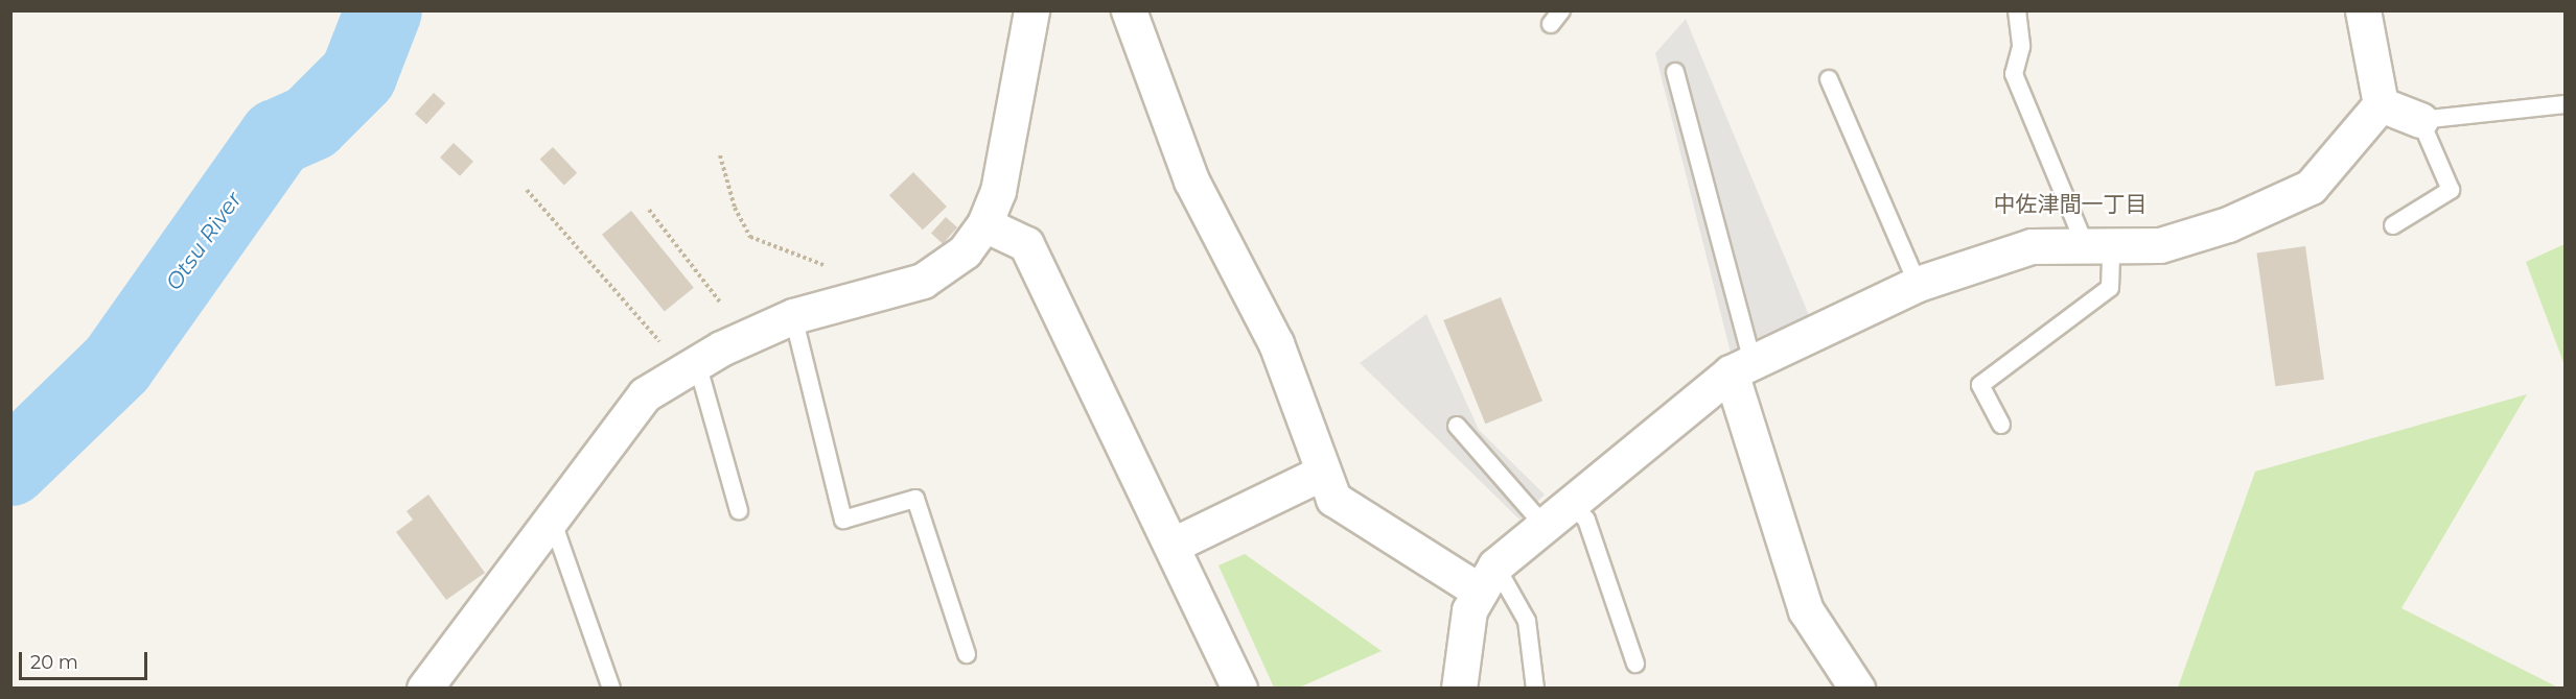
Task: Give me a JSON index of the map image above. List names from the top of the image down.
{
  "districts": ["中佐津間一丁目"],
  "water": ["Otsu River"],
  "scale_bar": "20 m"
}
